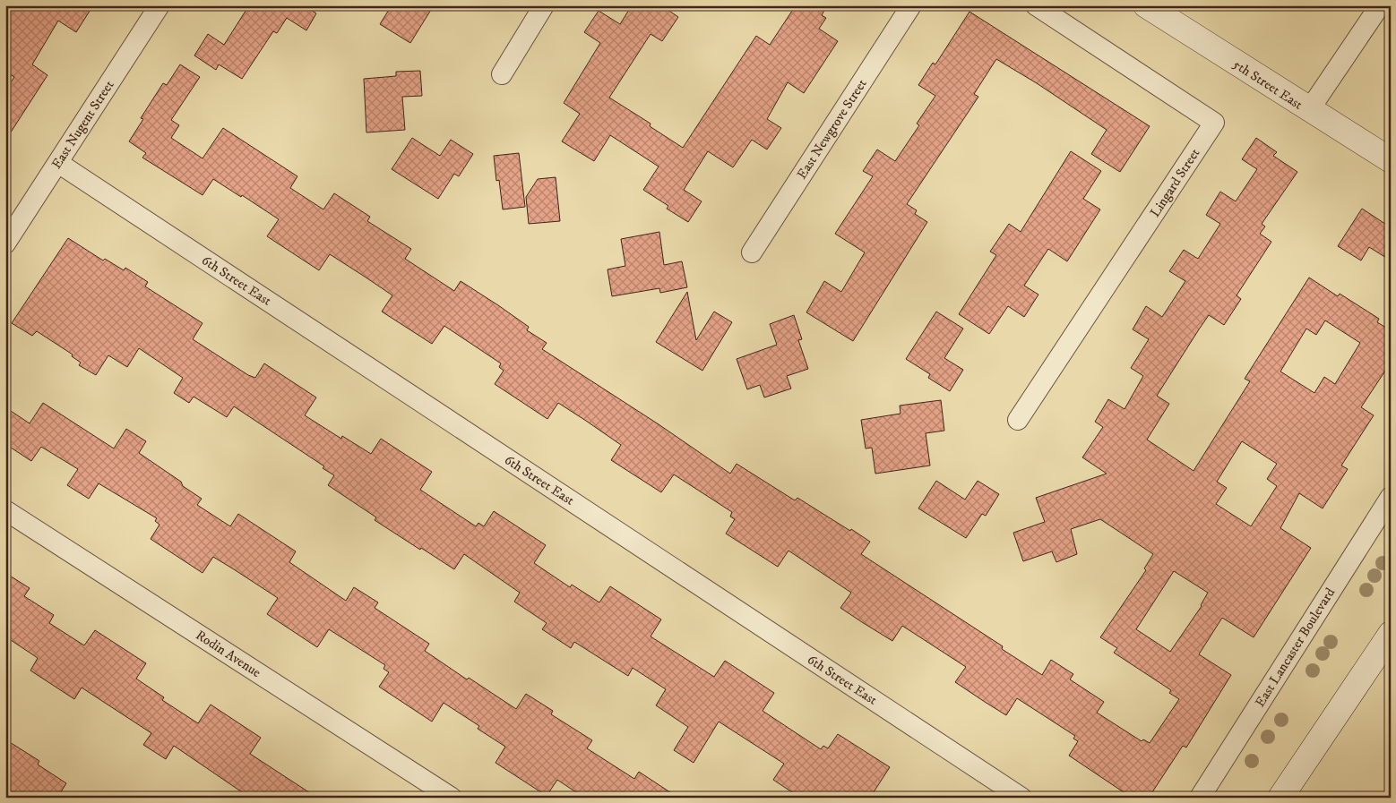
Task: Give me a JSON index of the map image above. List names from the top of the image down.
{
  "streets": {
    "street": [
      "5th Street East",
      "East Nugent Street",
      "East Newgrove Street",
      "Lingard Street",
      "6th Street East",
      "East Lancaster Boulevard",
      "Rodin Avenue"
    ]
  },
  "crossings": [
    ["East Nugent Street", "6th Street East"]
  ]
}
